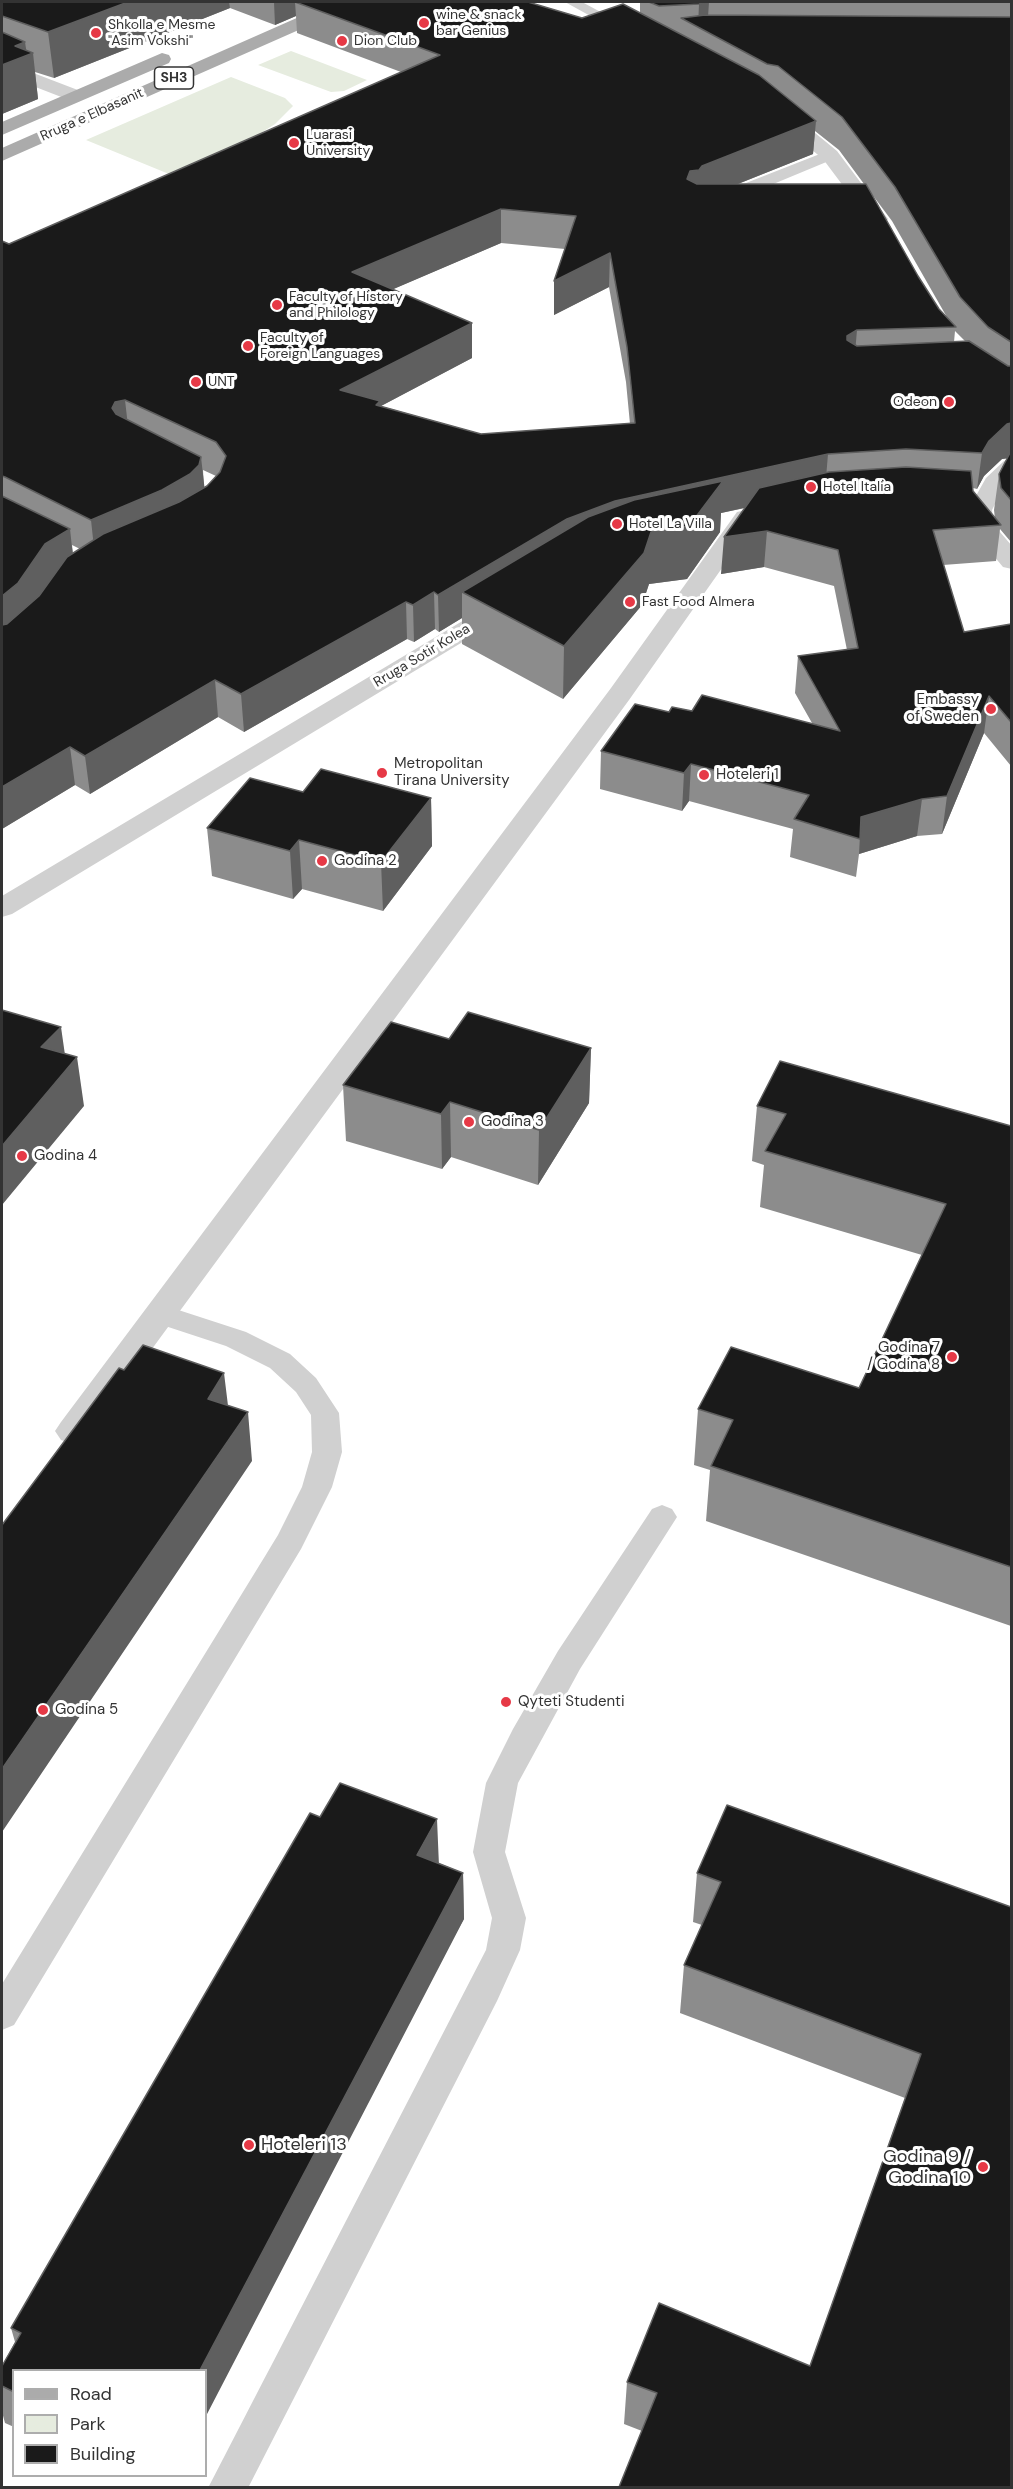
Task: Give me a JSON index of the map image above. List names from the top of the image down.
{
  "streets": {
    "main road": ["SH3", "Rruga e Elbasanit"],
    "street": ["Rruga Sotir Kolea"]
  },
  "places": [
    "wine & snack bar Genius",
    "Shkolla e Mesme \"Asim Vokshi\"",
    "Dion Club",
    "Luarasi University",
    "Faculty of History and Philology",
    "Faculty of Foreign Languages",
    "UNT",
    "Odeon",
    "Hotel Italia",
    "Hotel La Villa",
    "Fast Food Almera",
    "Embassy of Sweden",
    "Metropolitan Tirana University",
    "Hoteleri 1",
    "Godina 2",
    "Godina 3",
    "Godina 4",
    "Godina 7 / Godina 8",
    "Qyteti Studenti",
    "Godina 5",
    "Hoteleri 13",
    "Godina 9 / Godina 10"
  ],
  "legend": ["Road", "Park", "Building"]
}
